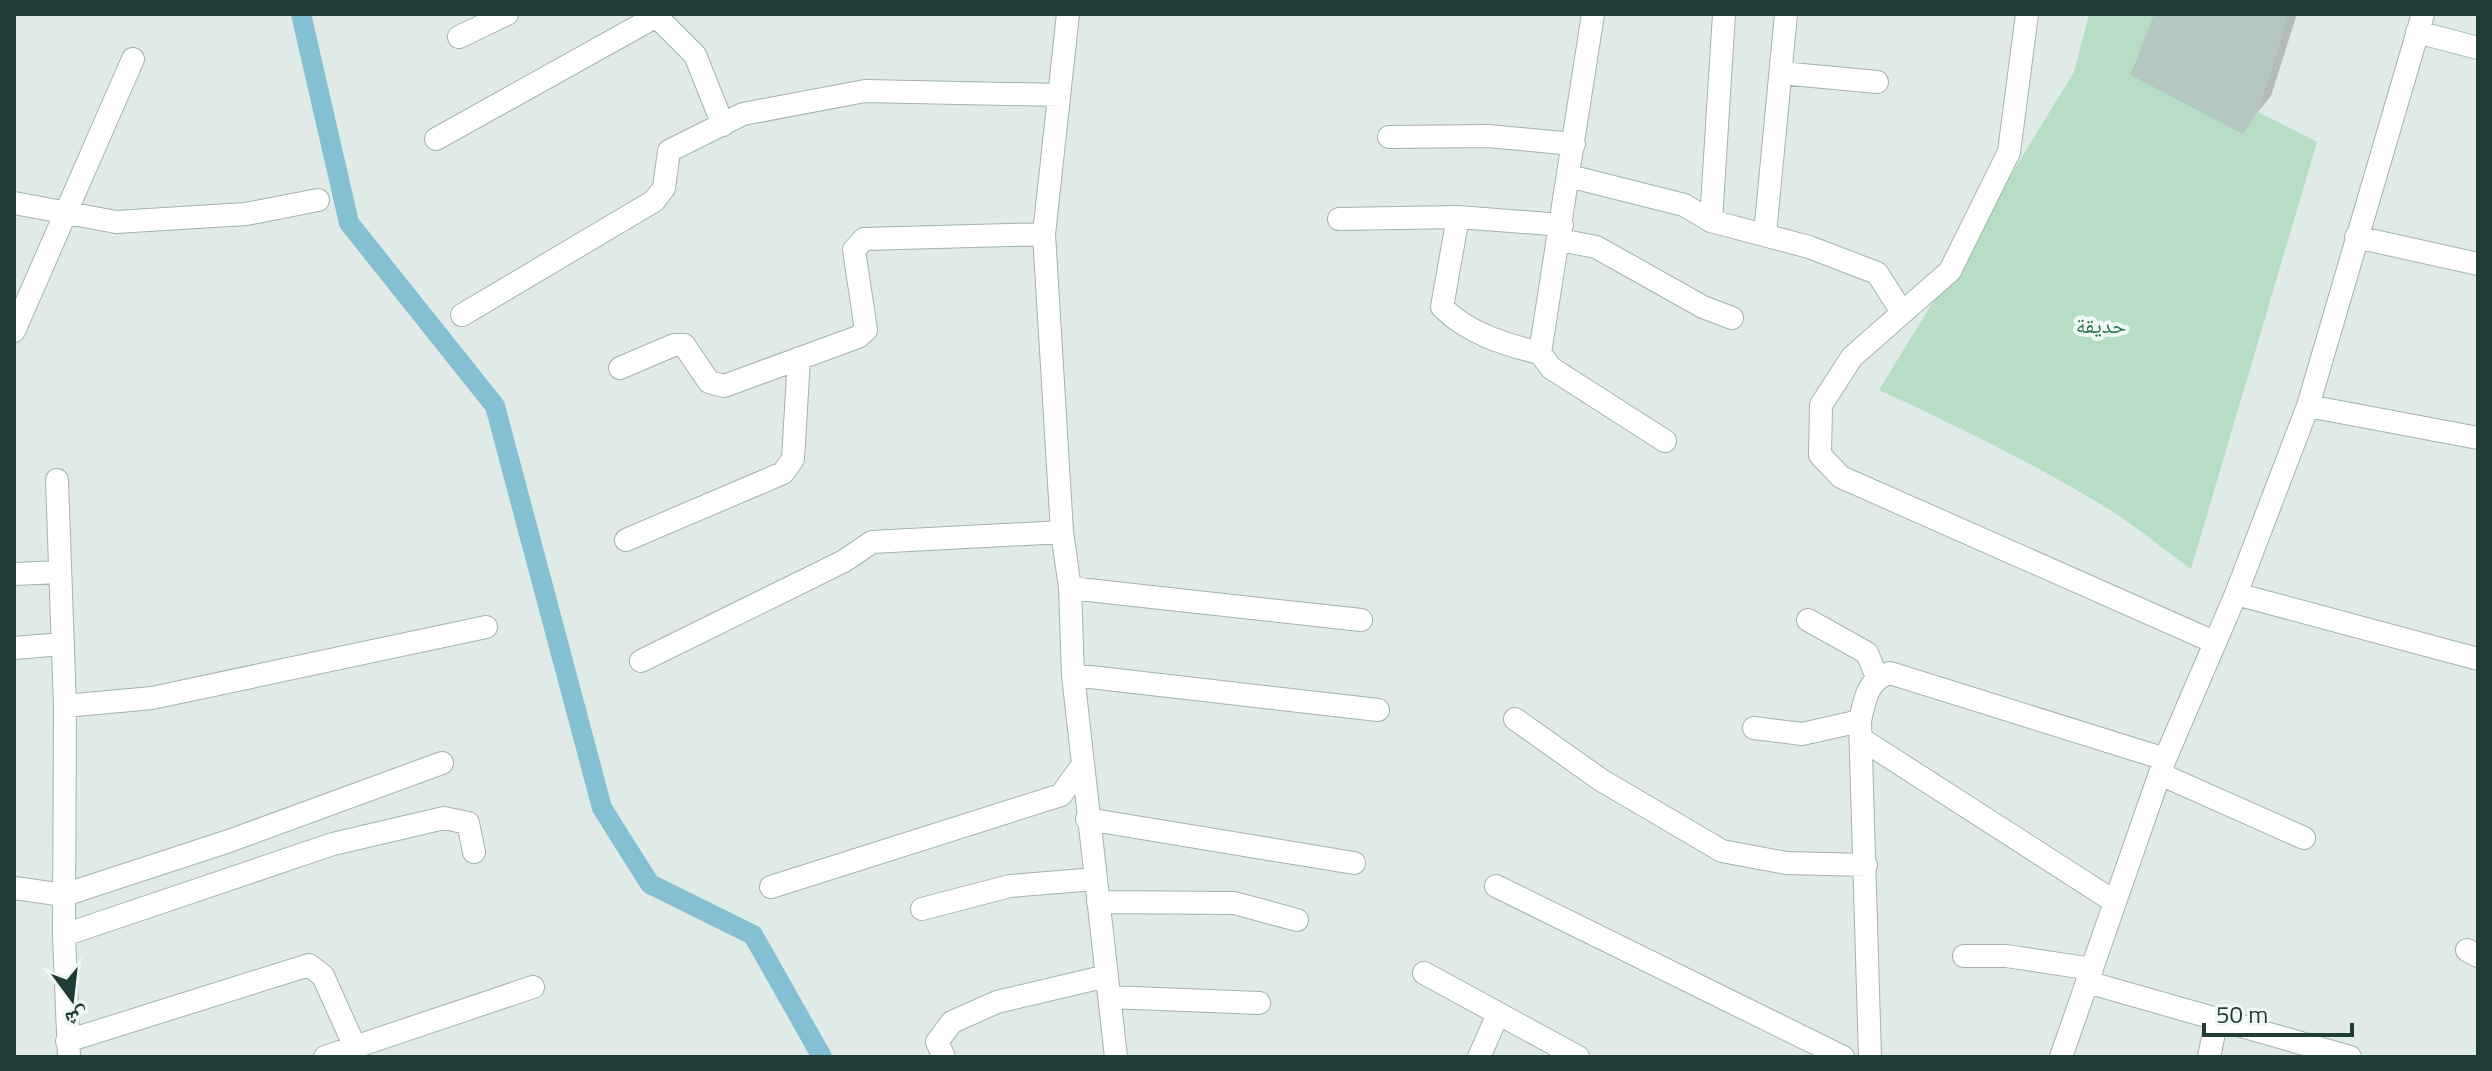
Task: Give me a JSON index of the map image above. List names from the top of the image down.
{
  "parks": ["حديقة"],
  "scale_bar": "50 m",
  "north": "bottom"
}
